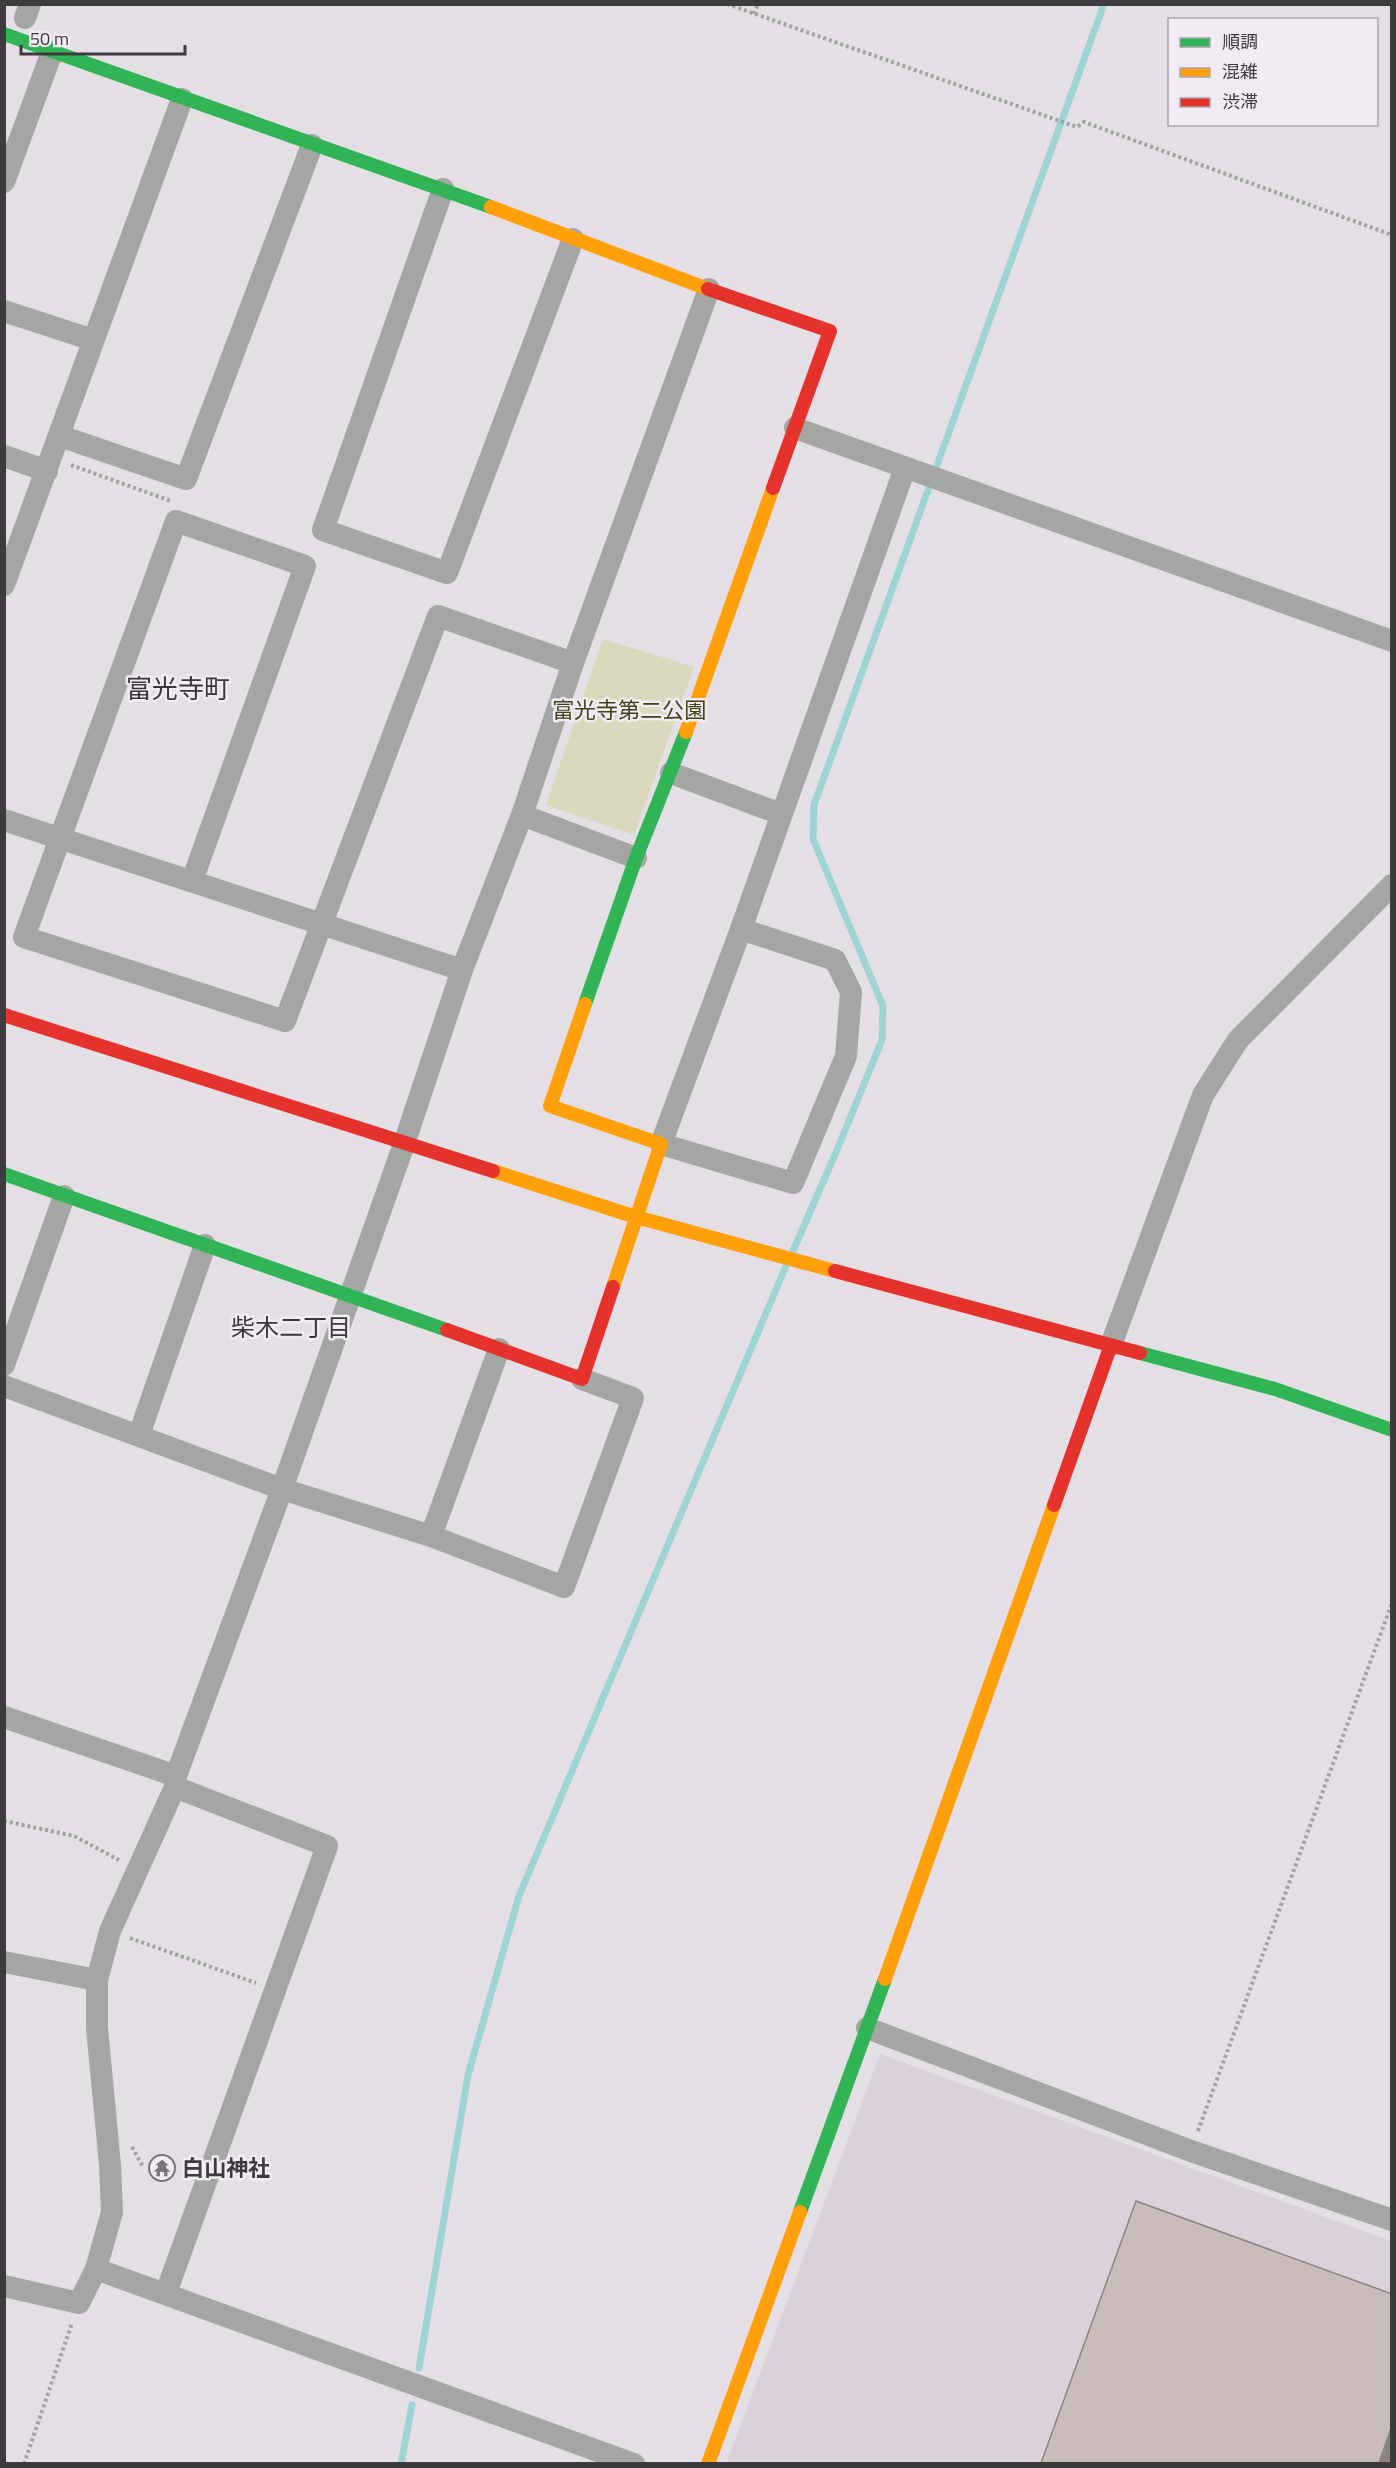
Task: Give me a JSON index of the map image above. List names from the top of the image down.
{
  "districts": ["富光寺町", "柴木二丁目"],
  "parks": ["富光寺第二公園"],
  "places": {
    "temple": ["白山神社"]
  },
  "legend": ["順調", "混雑", "渋滞"],
  "scale_bar": "50 m"
}
